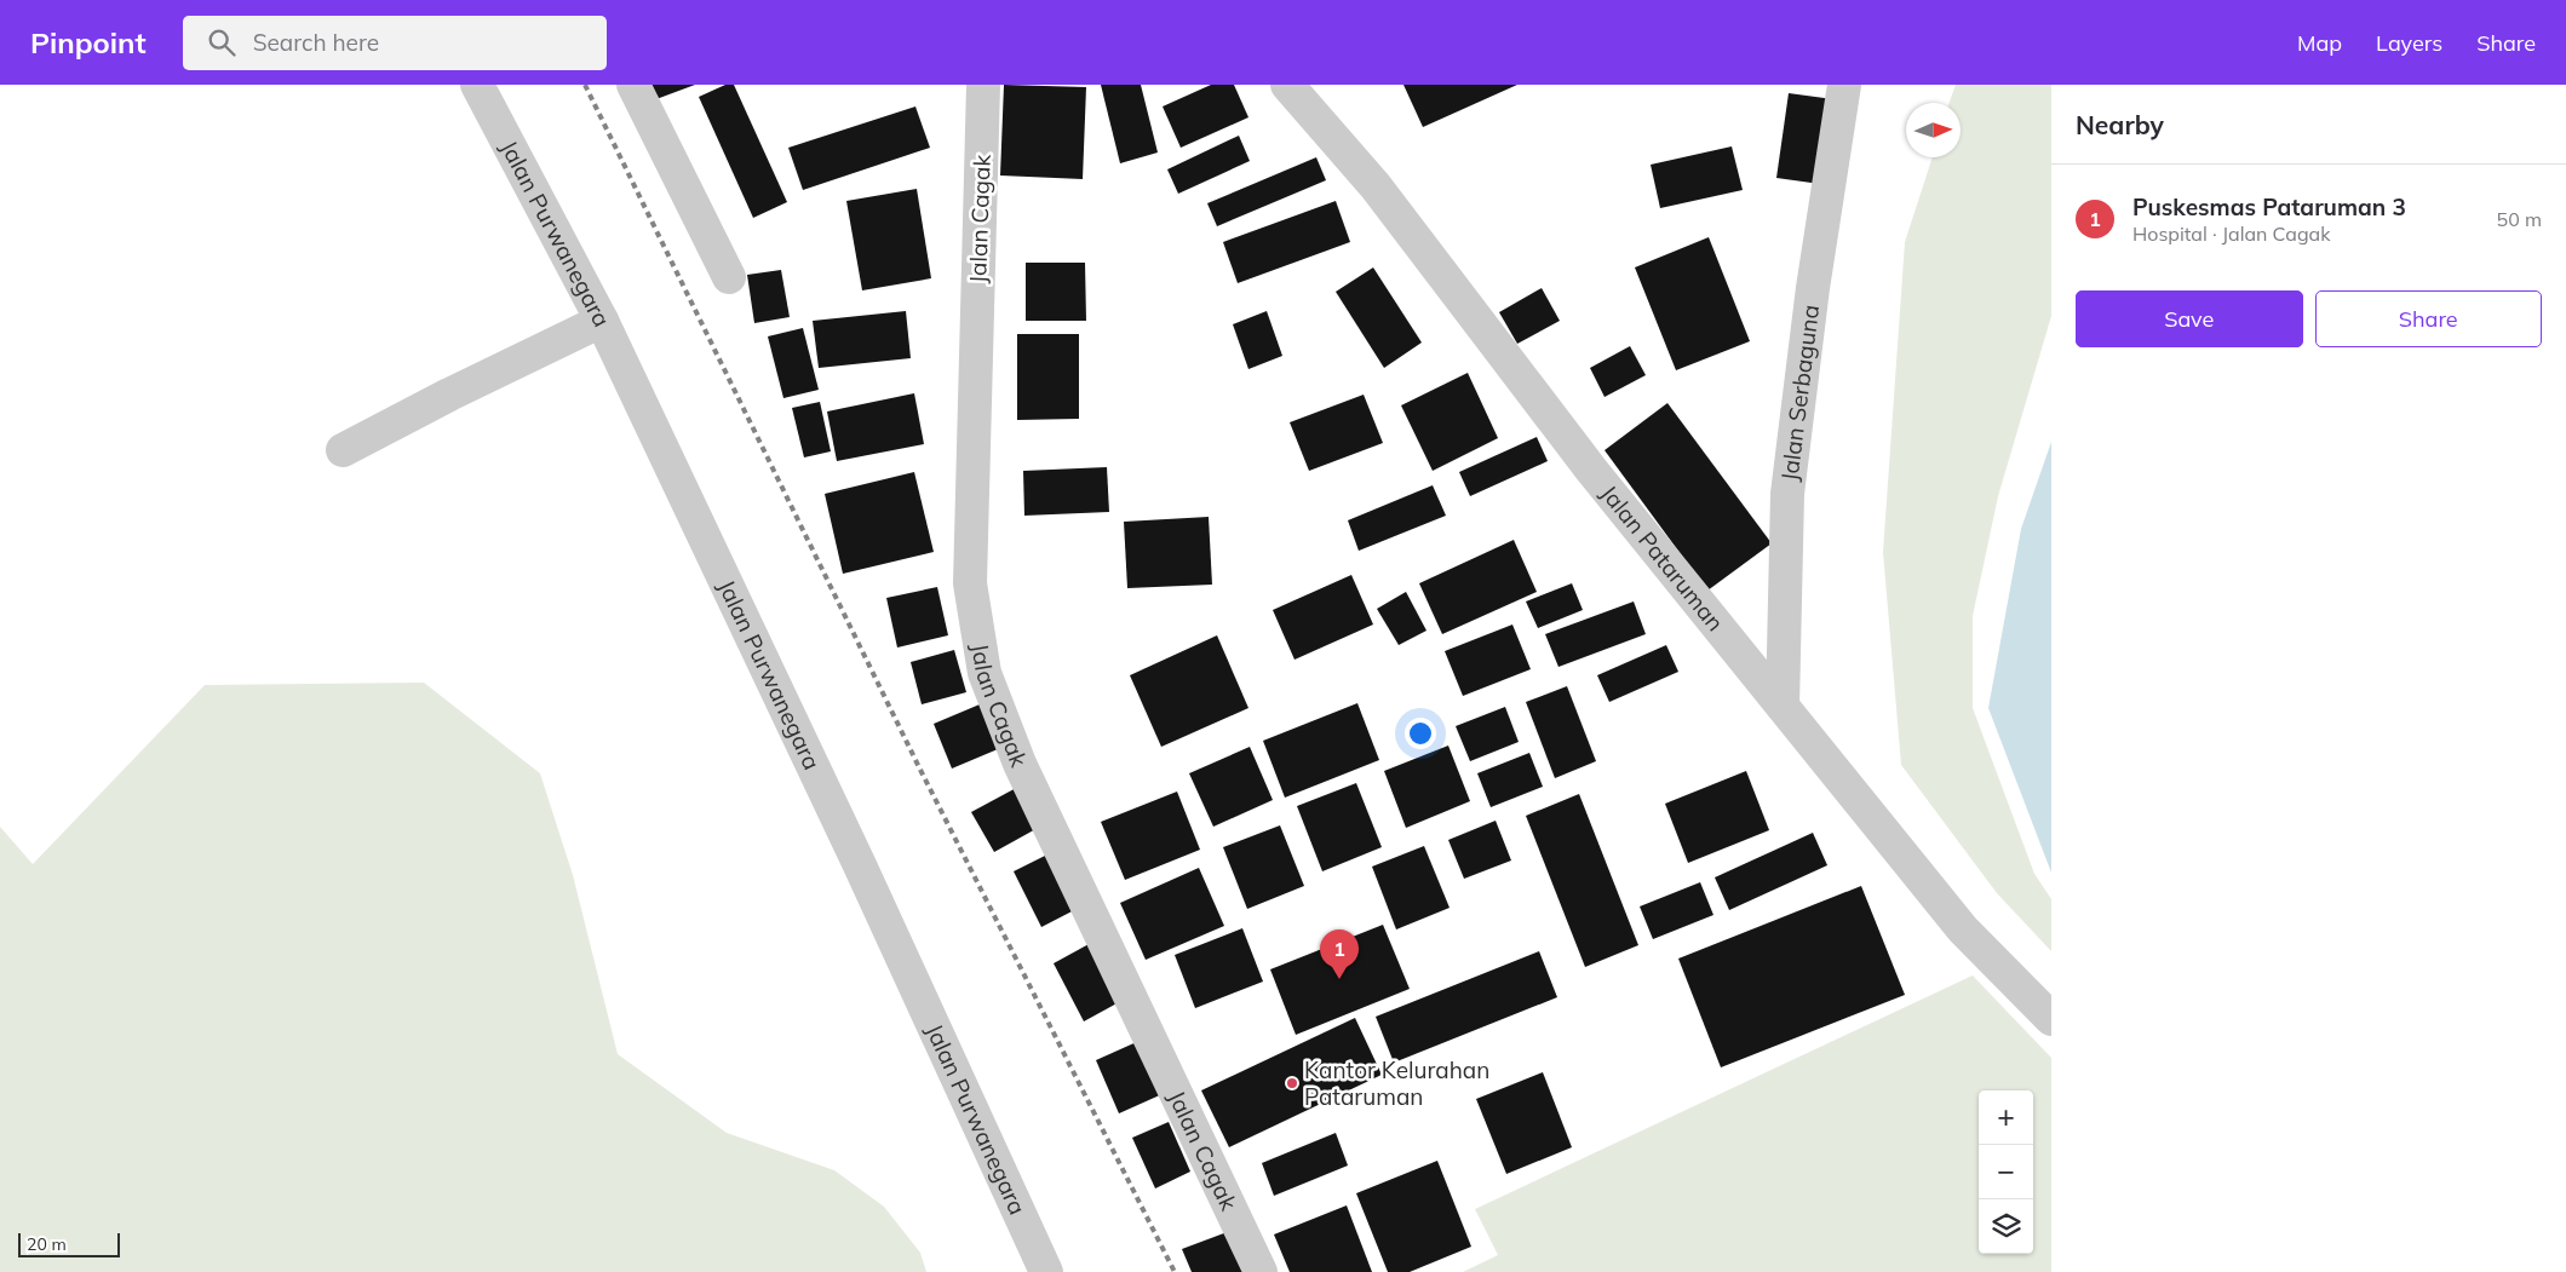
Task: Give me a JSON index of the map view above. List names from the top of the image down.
{
  "streets": {
    "street": [
      "Jalan Cagak",
      "Jalan Purwanegara",
      "Jalan Serbaguna",
      "Jalan Pataruman"
    ]
  },
  "crossings": [
    ["Jalan Serbaguna", "Jalan Pataruman"]
  ],
  "places": ["Kantor Kelurahan Pataruman"],
  "scale_bar": "20 m",
  "north": "right",
  "page": {
    "header": "Pinpoint",
    "search": "Search here",
    "nav": ["Map", "Layers", "Share"],
    "heading": "Nearby",
    "list": [
      {
        "mark": "1",
        "name": "Puskesmas Pataruman 3",
        "note": "Hospital · Jalan Cagak",
        "value": "50 m"
      }
    ],
    "buttons": ["Save", "Share"],
    "pins": "1",
    "map_buttons": ["+", "−"],
    "scale": "20 m"
  }
}
